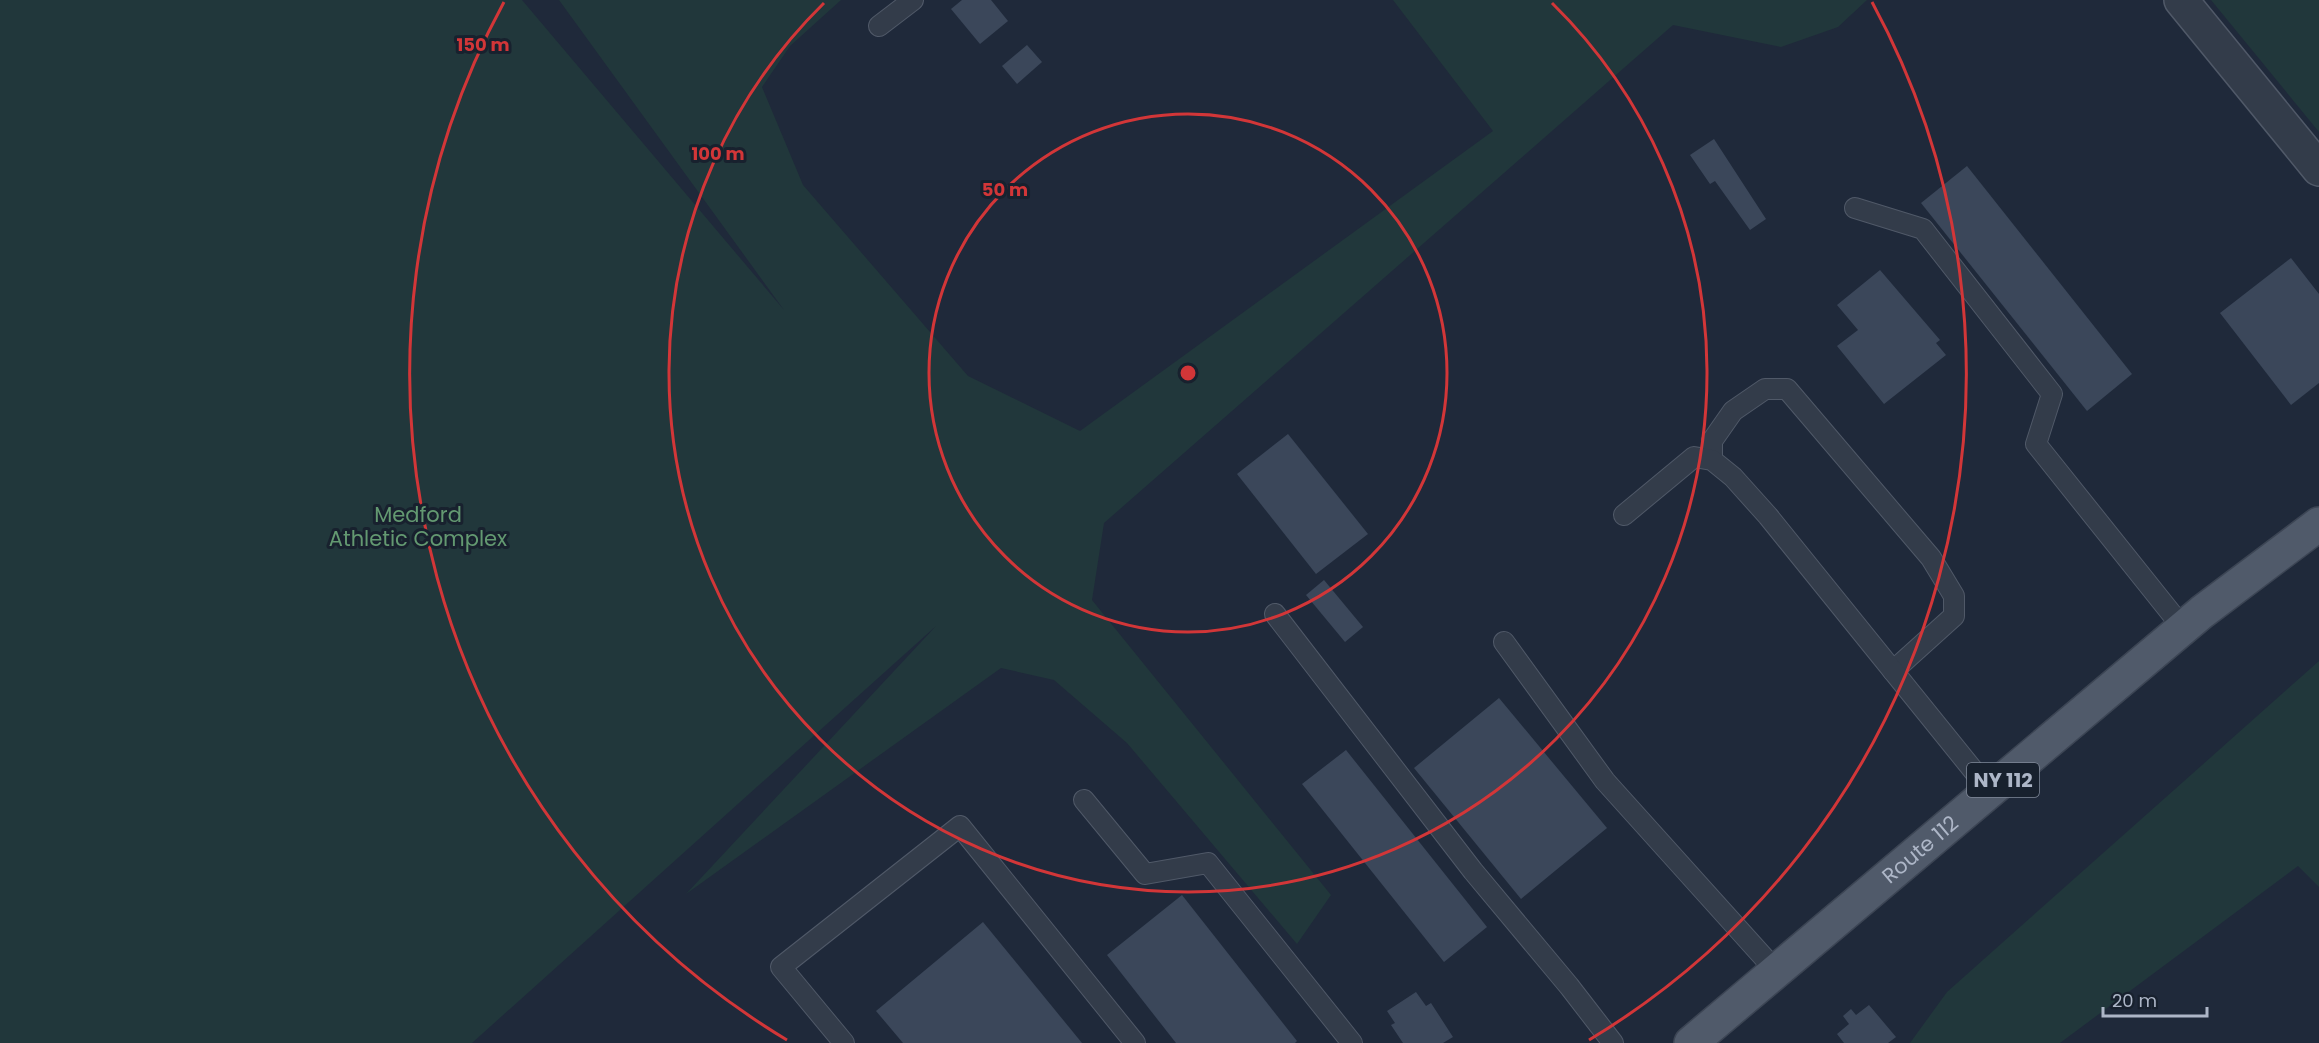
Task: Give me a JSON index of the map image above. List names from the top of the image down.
{
  "streets": {
    "main road": ["NY 112", "Route 112"]
  },
  "parks": ["Medford Athletic Complex"],
  "scale_bar": "20 m",
  "rings": ["150 m", "100 m", "50 m"]
}
